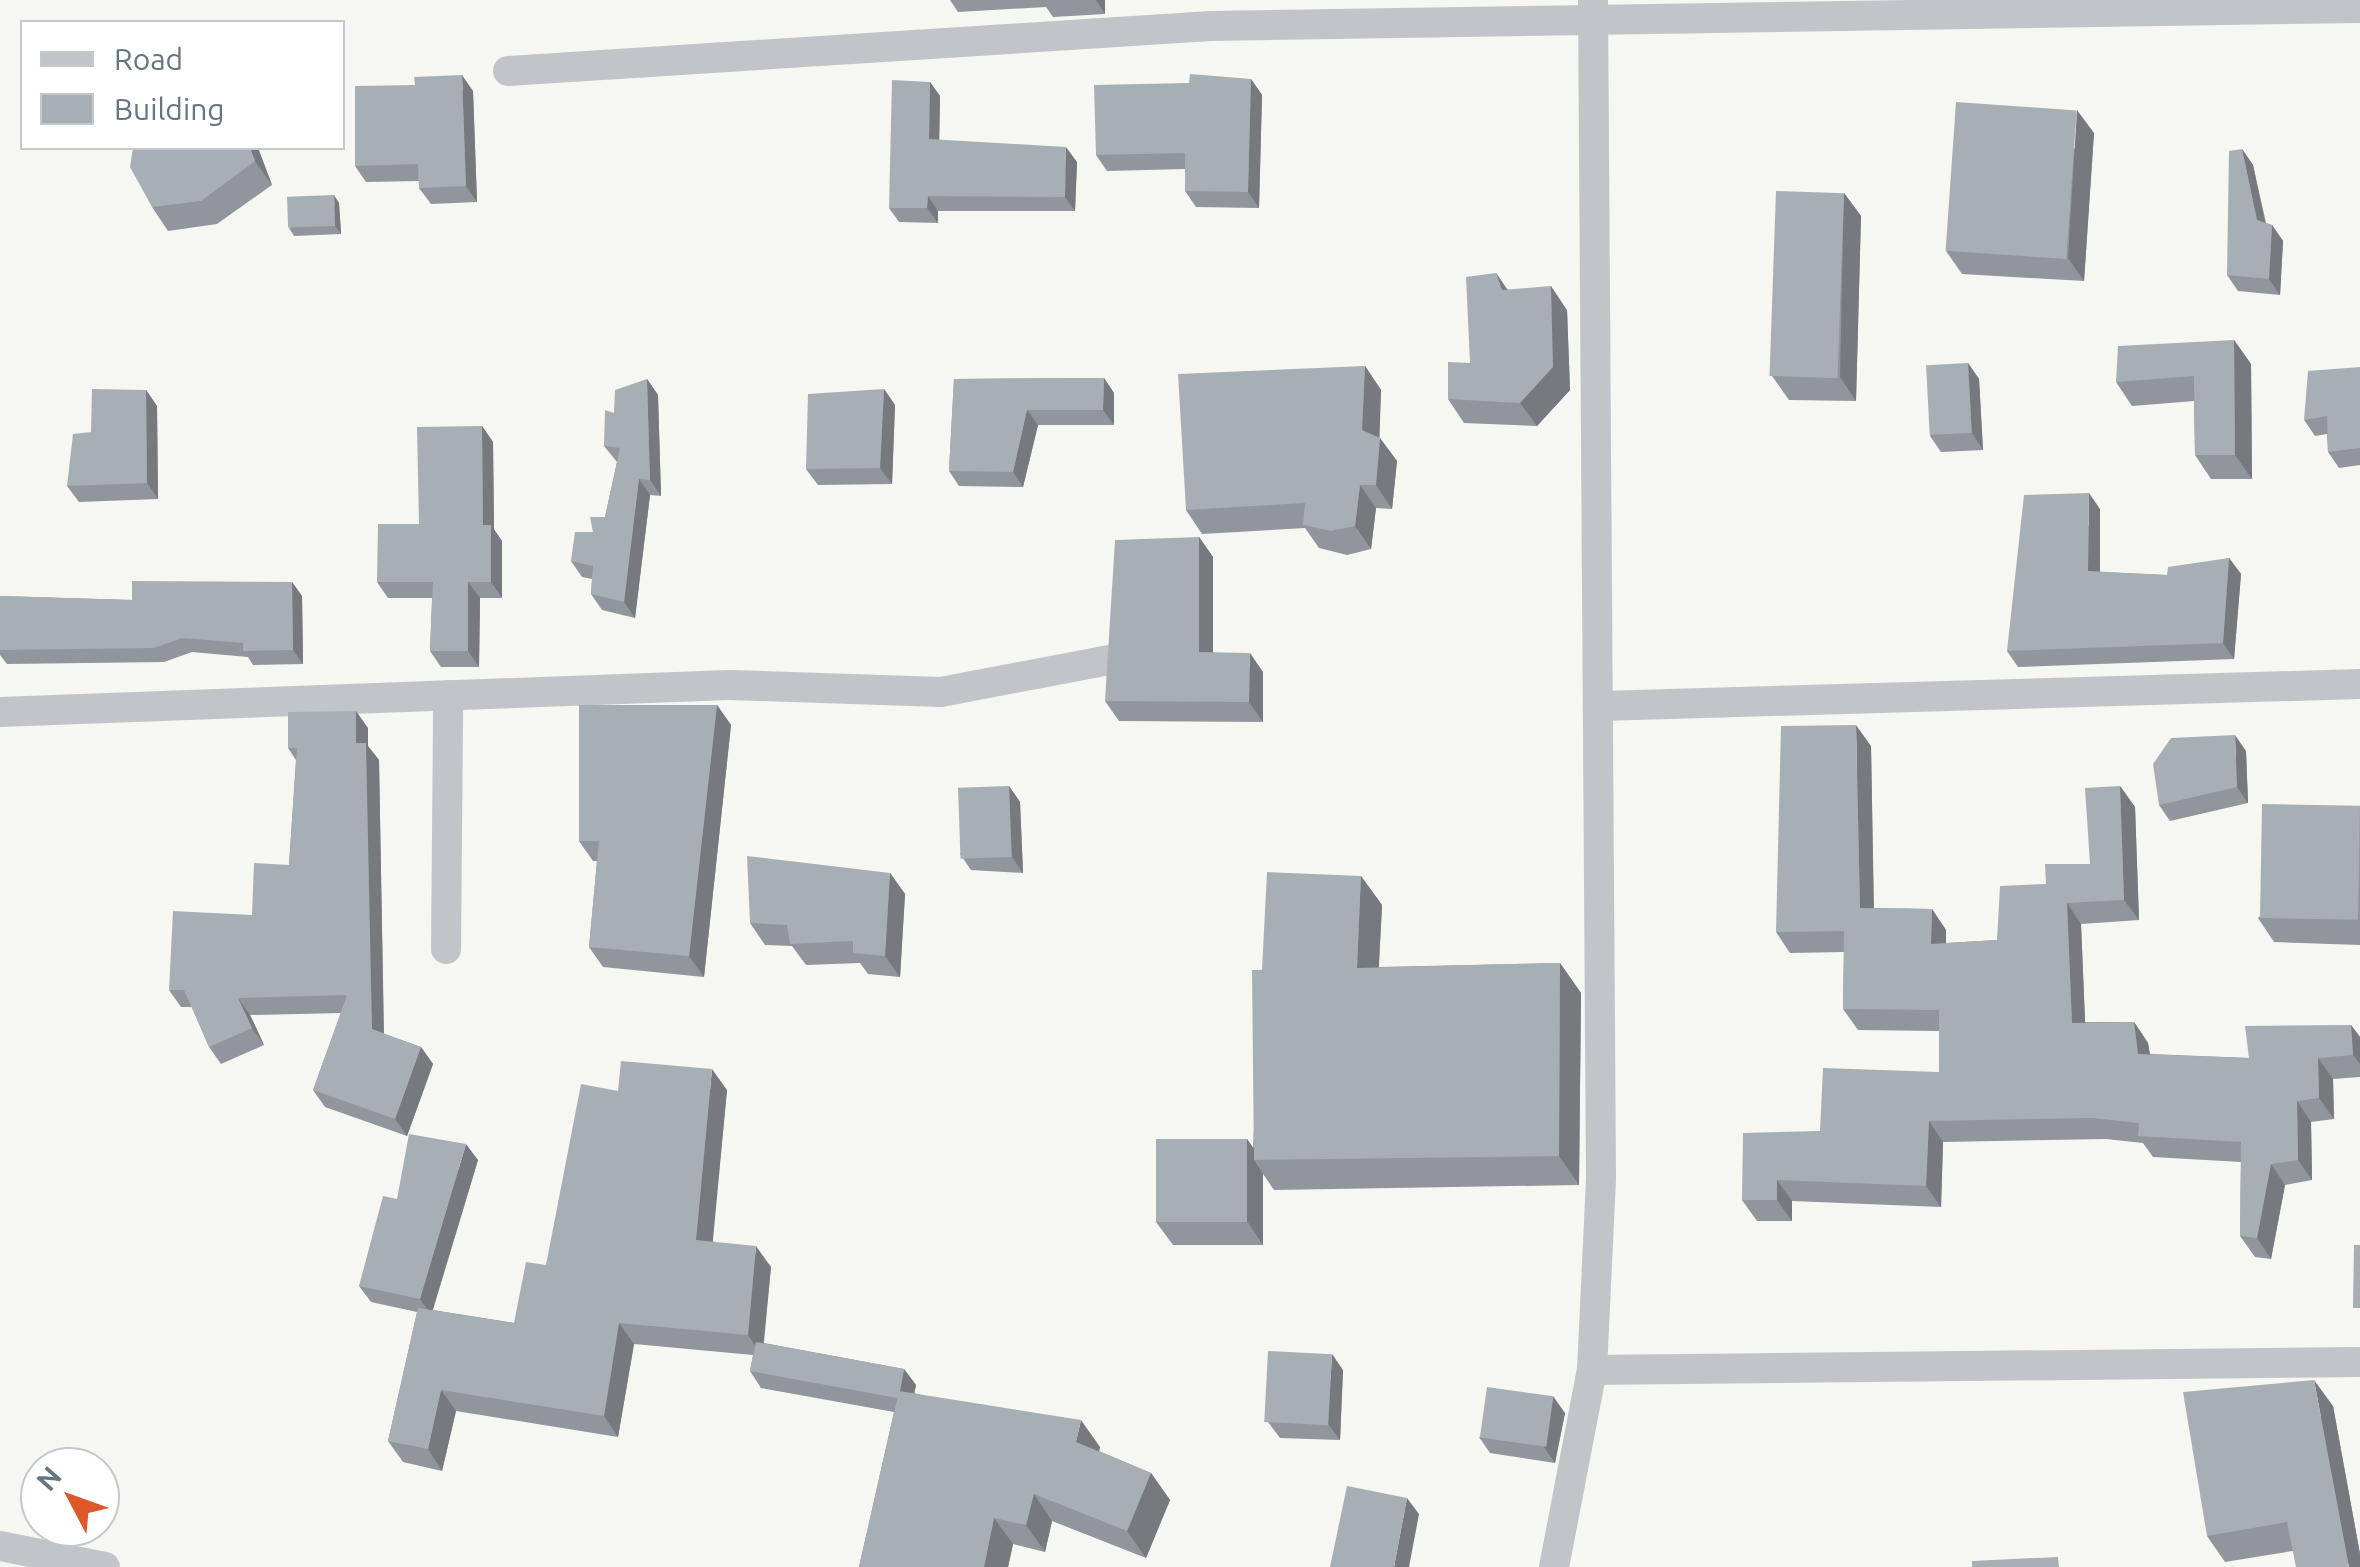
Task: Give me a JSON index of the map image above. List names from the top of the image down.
{
  "legend": ["Road", "Building"],
  "north": "top left"
}
